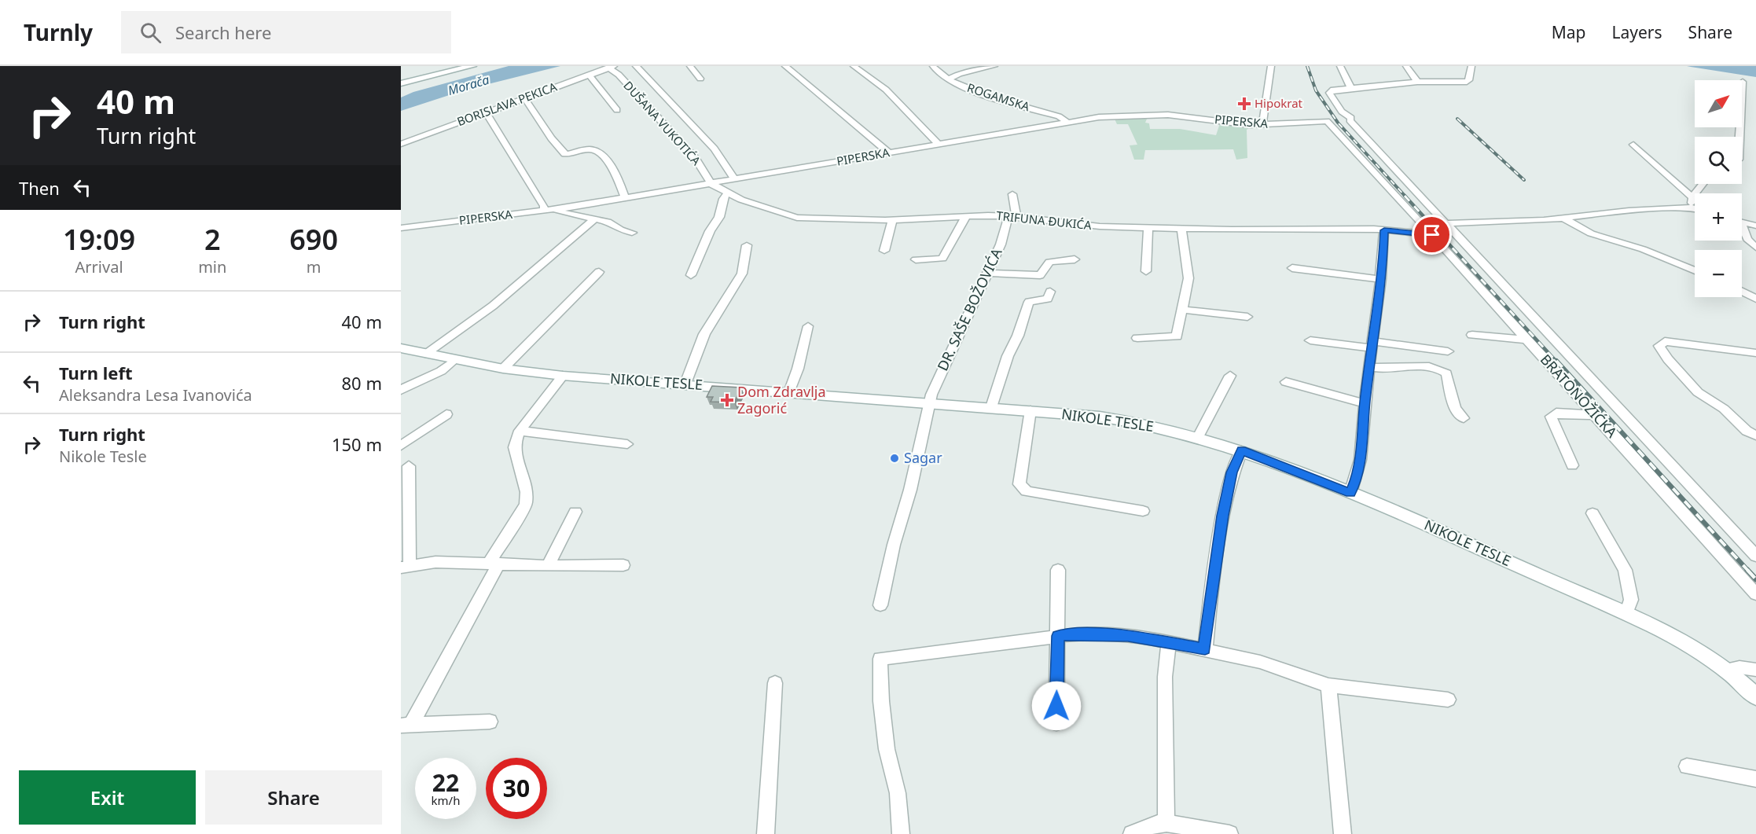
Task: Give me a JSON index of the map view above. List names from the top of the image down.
{
  "streets": {
    "street": [
      "ROGAMSKA",
      "BORISLAVA PEKICA",
      "PIPERSKA",
      "DUŠANA VUKOTIĆA",
      "TRIFUNA ĐUKIĆA",
      "DR. SAŠE BOŽOVIĆA",
      "NIKOLE TESLE",
      "BRATONOŽIĆKA"
    ]
  },
  "crossings": [
    ["ROGAMSKA", "PIPERSKA"],
    ["BORISLAVA PEKICA", "DUŠANA VUKOTIĆA"],
    ["PIPERSKA", "DUŠANA VUKOTIĆA"],
    ["PIPERSKA", "TRIFUNA ĐUKIĆA"],
    ["PIPERSKA", "BRATONOŽIĆKA"],
    ["DUŠANA VUKOTIĆA", "TRIFUNA ĐUKIĆA"],
    ["TRIFUNA ĐUKIĆA", "DR. SAŠE BOŽOVIĆA"],
    ["DR. SAŠE BOŽOVIĆA", "NIKOLE TESLE"]
  ],
  "water": ["Morača"],
  "places": {
    "health": ["Hipokrat", "Dom Zdravlja Zagorić"],
    "other": ["Sagar"]
  },
  "north": "top right",
  "page": {
    "header": "Turnly",
    "search": "Search here",
    "nav": ["Map", "Layers", "Share"],
    "turn": ["40 m", "Turn right"],
    "map_buttons": ["+", "−"],
    "then": "Then",
    "eta": [
      "19:09",
      "Arrival",
      "2",
      "min",
      "690",
      "m"
    ],
    "list": [
      {
        "name": "Turn right",
        "value": "40 m"
      },
      {
        "name": "Turn left",
        "note": "Aleksandra Lesa Ivanovića",
        "value": "80 m"
      },
      {
        "name": "Turn right",
        "note": "Nikole Tesle",
        "value": "150 m"
      }
    ],
    "speed": "22 km/h",
    "limit": "30",
    "buttons": ["Exit", "Share"]
  }
}
